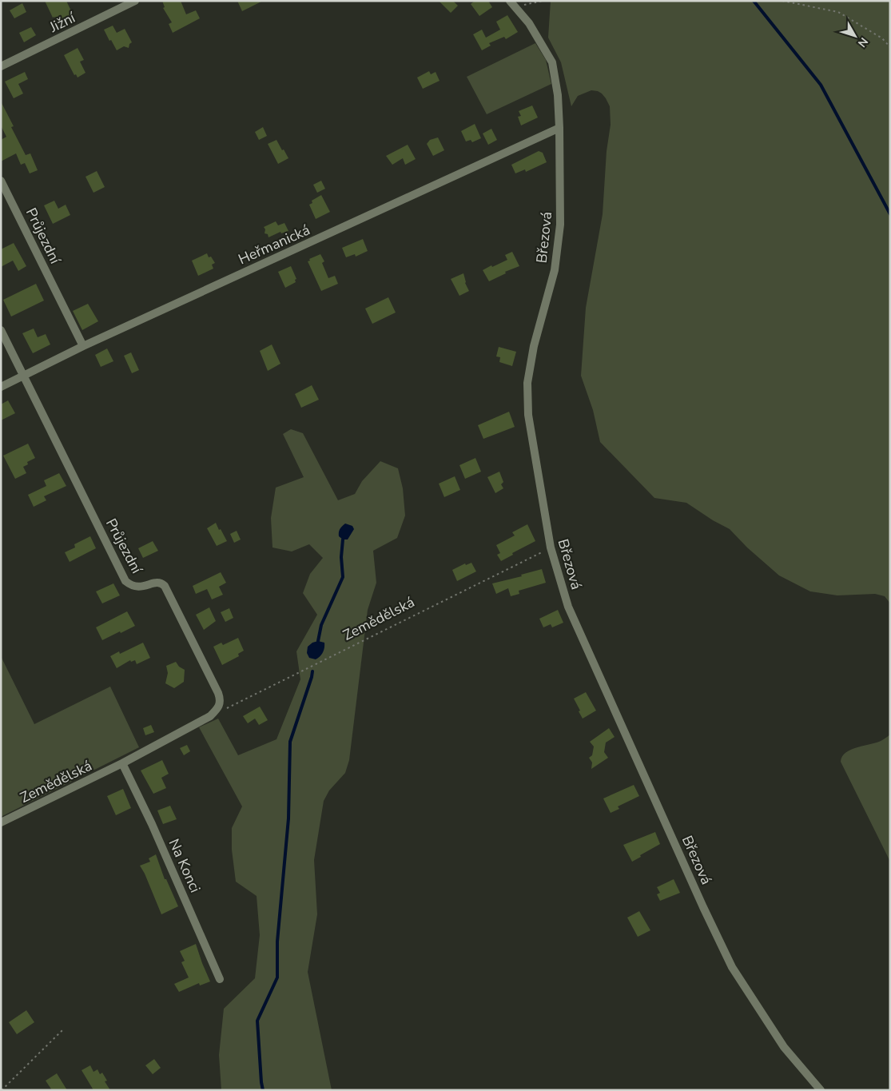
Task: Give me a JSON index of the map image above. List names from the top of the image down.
{
  "streets": {
    "street": [
      "Jižní",
      "Průjezdní",
      "Březová",
      "Heřmanická",
      "Zemědělská",
      "Na Konci"
    ]
  },
  "crossings": [
    ["Průjezdní", "Heřmanická"],
    ["Průjezdní", "Zemědělská"],
    ["Březová", "Heřmanická"],
    ["Březová", "Zemědělská"],
    ["Zemědělská", "Na Konci"]
  ],
  "north": "bottom right"
}
